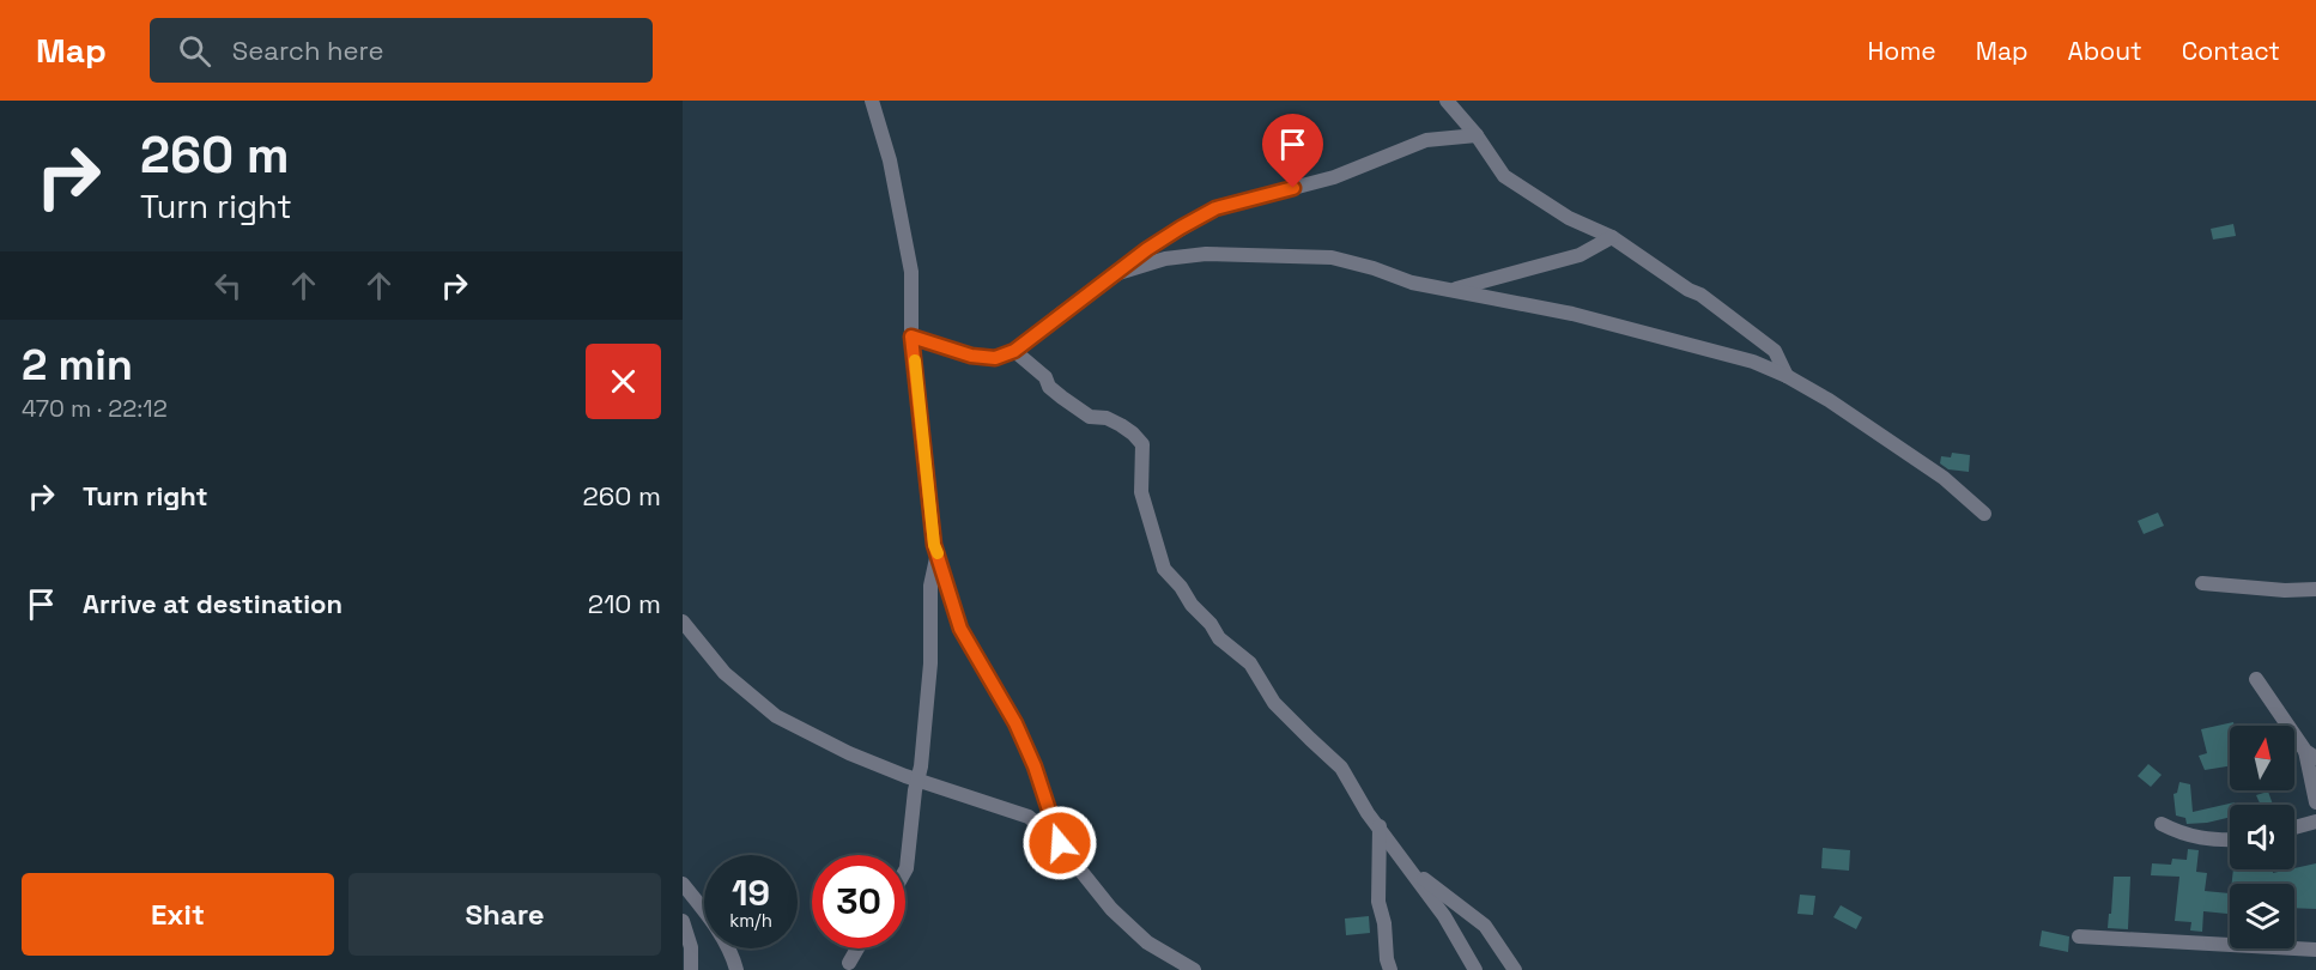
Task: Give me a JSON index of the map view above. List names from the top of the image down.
{
  "north": "top",
  "page": {
    "header": "Map",
    "search": "Search here",
    "nav": [
      "Home",
      "Map",
      "About",
      "Contact"
    ],
    "turn": ["260 m", "Turn right"],
    "heading": ["2 min", "470 m · 22:12"],
    "list": [
      {
        "name": "Turn right",
        "value": "260 m"
      },
      {
        "name": "Arrive at destination",
        "value": "210 m"
      }
    ],
    "speed": "19 km/h",
    "limit": "30",
    "buttons": ["Exit", "Share"]
  }
}
